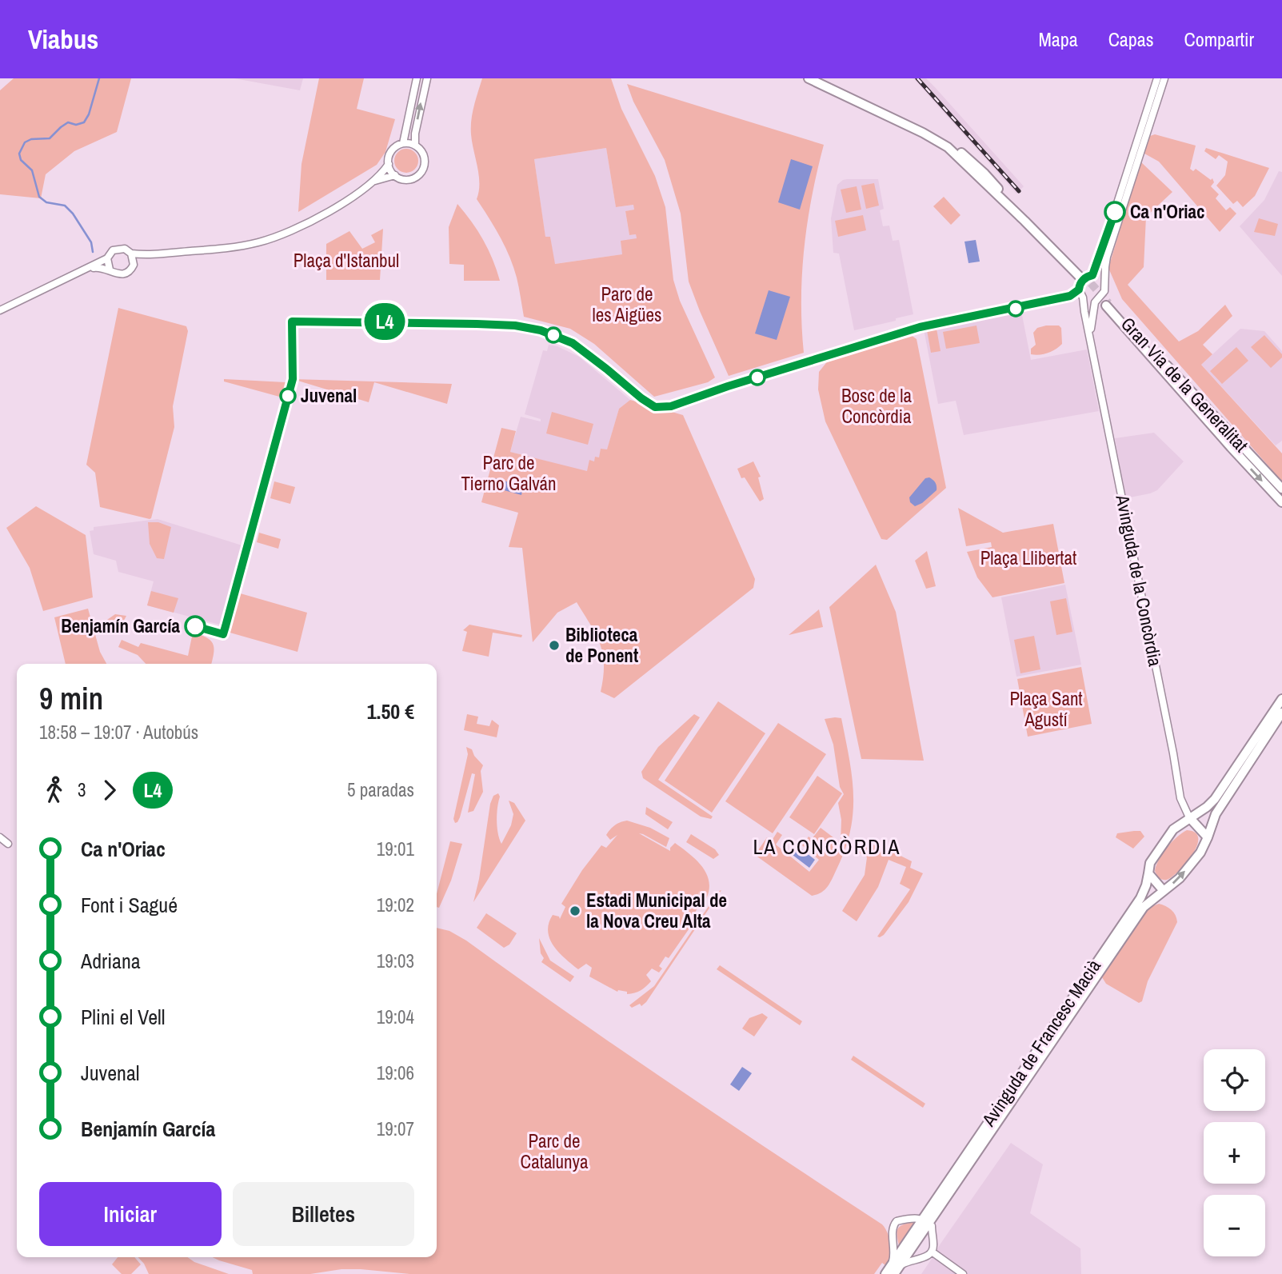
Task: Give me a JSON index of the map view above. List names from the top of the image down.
{
  "streets": {
    "main road": ["Gran Via de la Generalitat", "Avinguda de Francesc Macià"],
    "street": ["Avinguda de la Concòrdia"]
  },
  "crossings": [
    ["Avinguda de la Concòrdia", "Avinguda de Francesc Macià"]
  ],
  "districts": ["LA CONCÒRDIA"],
  "parks": [
    "Plaça d'Istanbul",
    "Parc de les Aigües",
    "Bosc de la Concòrdia",
    "Parc de Tierno Galván",
    "Plaça Llibertat",
    "Plaça Sant Agustí",
    "Parc de Catalunya"
  ],
  "places": [
    "Ca n'Oriac",
    "Juvenal",
    "Benjamín García",
    "Biblioteca de Ponent",
    "Estadi Municipal de la Nova Creu Alta"
  ],
  "lines": ["bus line L4"],
  "page": {
    "header": "Viabus",
    "nav": ["Mapa", "Capas", "Compartir"],
    "on_map": "L4",
    "heading": ["9 min", "18:58 – 19:07 · Autobús", "1.50 €"],
    "legs": ["3", "L4", "5 paradas"],
    "list": [
      {
        "name": "Ca n'Oriac",
        "value": "19:01"
      },
      {
        "name": "Font i Sagué",
        "value": "19:02"
      },
      {
        "name": "Adriana",
        "value": "19:03"
      },
      {
        "name": "Plini el Vell",
        "value": "19:04"
      },
      {
        "name": "Juvenal",
        "value": "19:06"
      },
      {
        "name": "Benjamín García",
        "value": "19:07"
      }
    ],
    "map_buttons": ["+", "−"],
    "buttons": ["Iniciar", "Billetes"]
  }
}
